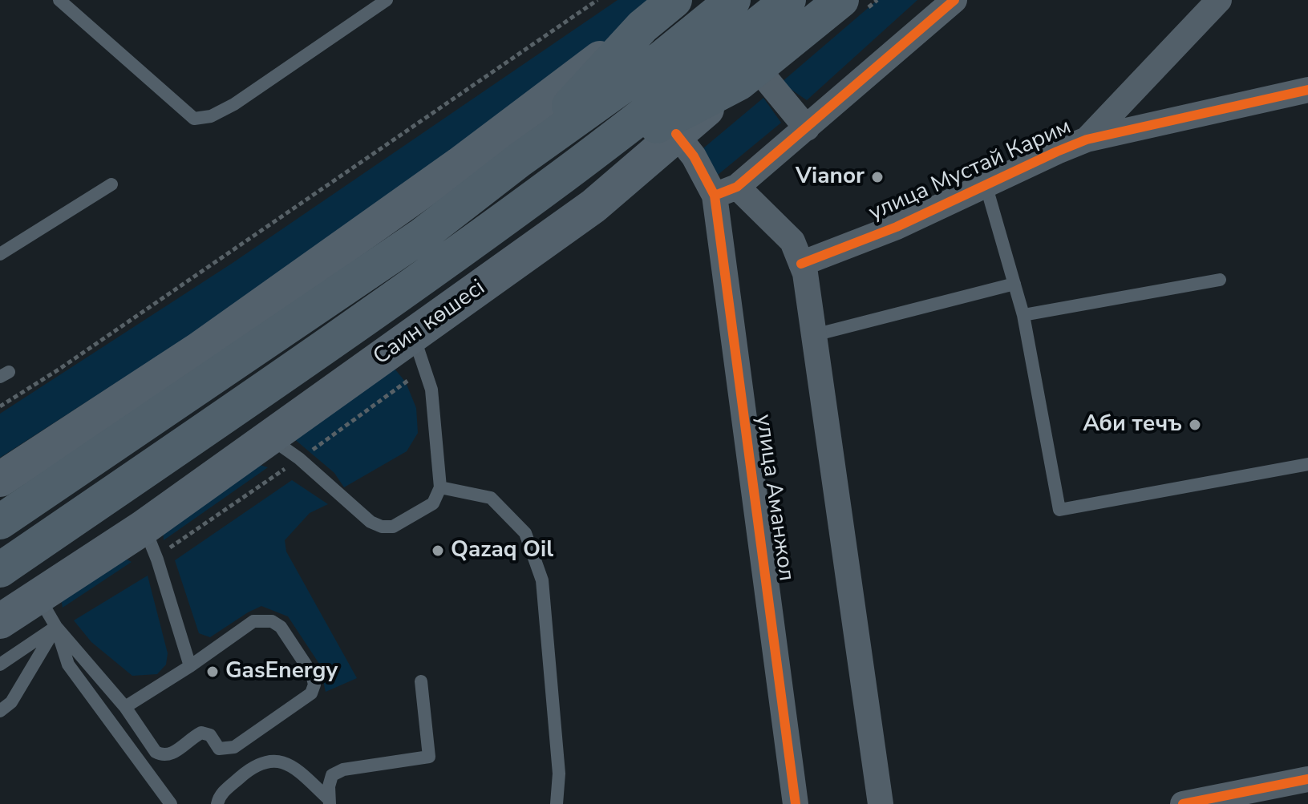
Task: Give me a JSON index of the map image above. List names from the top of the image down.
{
  "streets": {
    "main road": ["Саин көшесі"],
    "street": ["улица Мустай Карим", "улица Аманжол"]
  },
  "places": [
    "Vianor",
    "Аби течъ",
    "Qazaq Oil",
    "GasEnergy"
  ]
}
